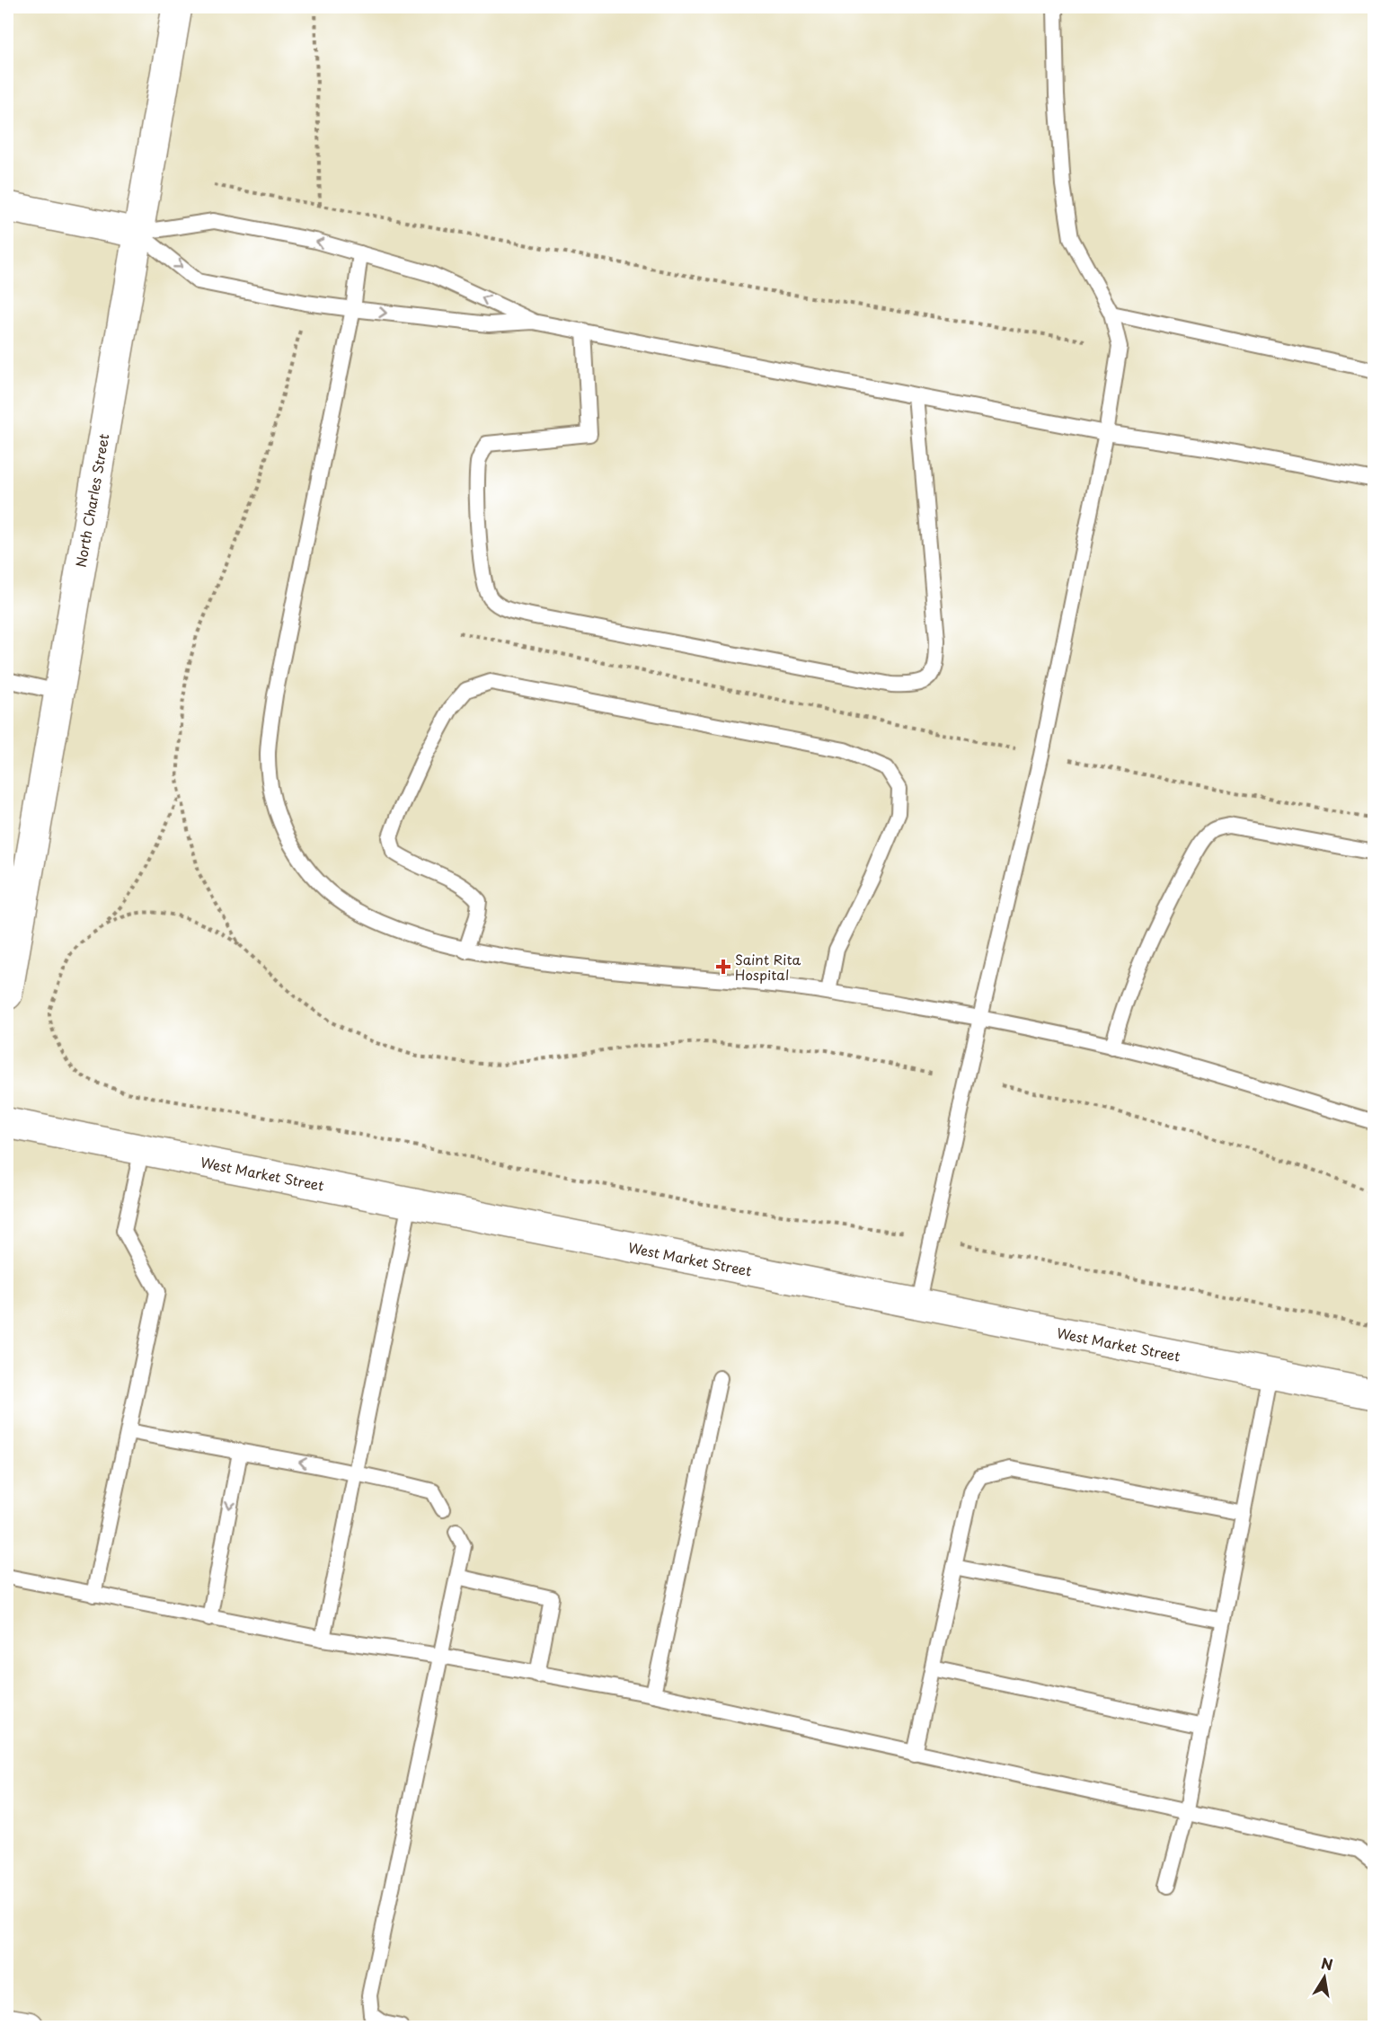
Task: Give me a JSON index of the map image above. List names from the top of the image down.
{
  "streets": {
    "street": ["North Charles Street", "West Market Street"]
  },
  "places": {
    "health": ["Saint Rita Hospital"]
  },
  "north": "top"
}
